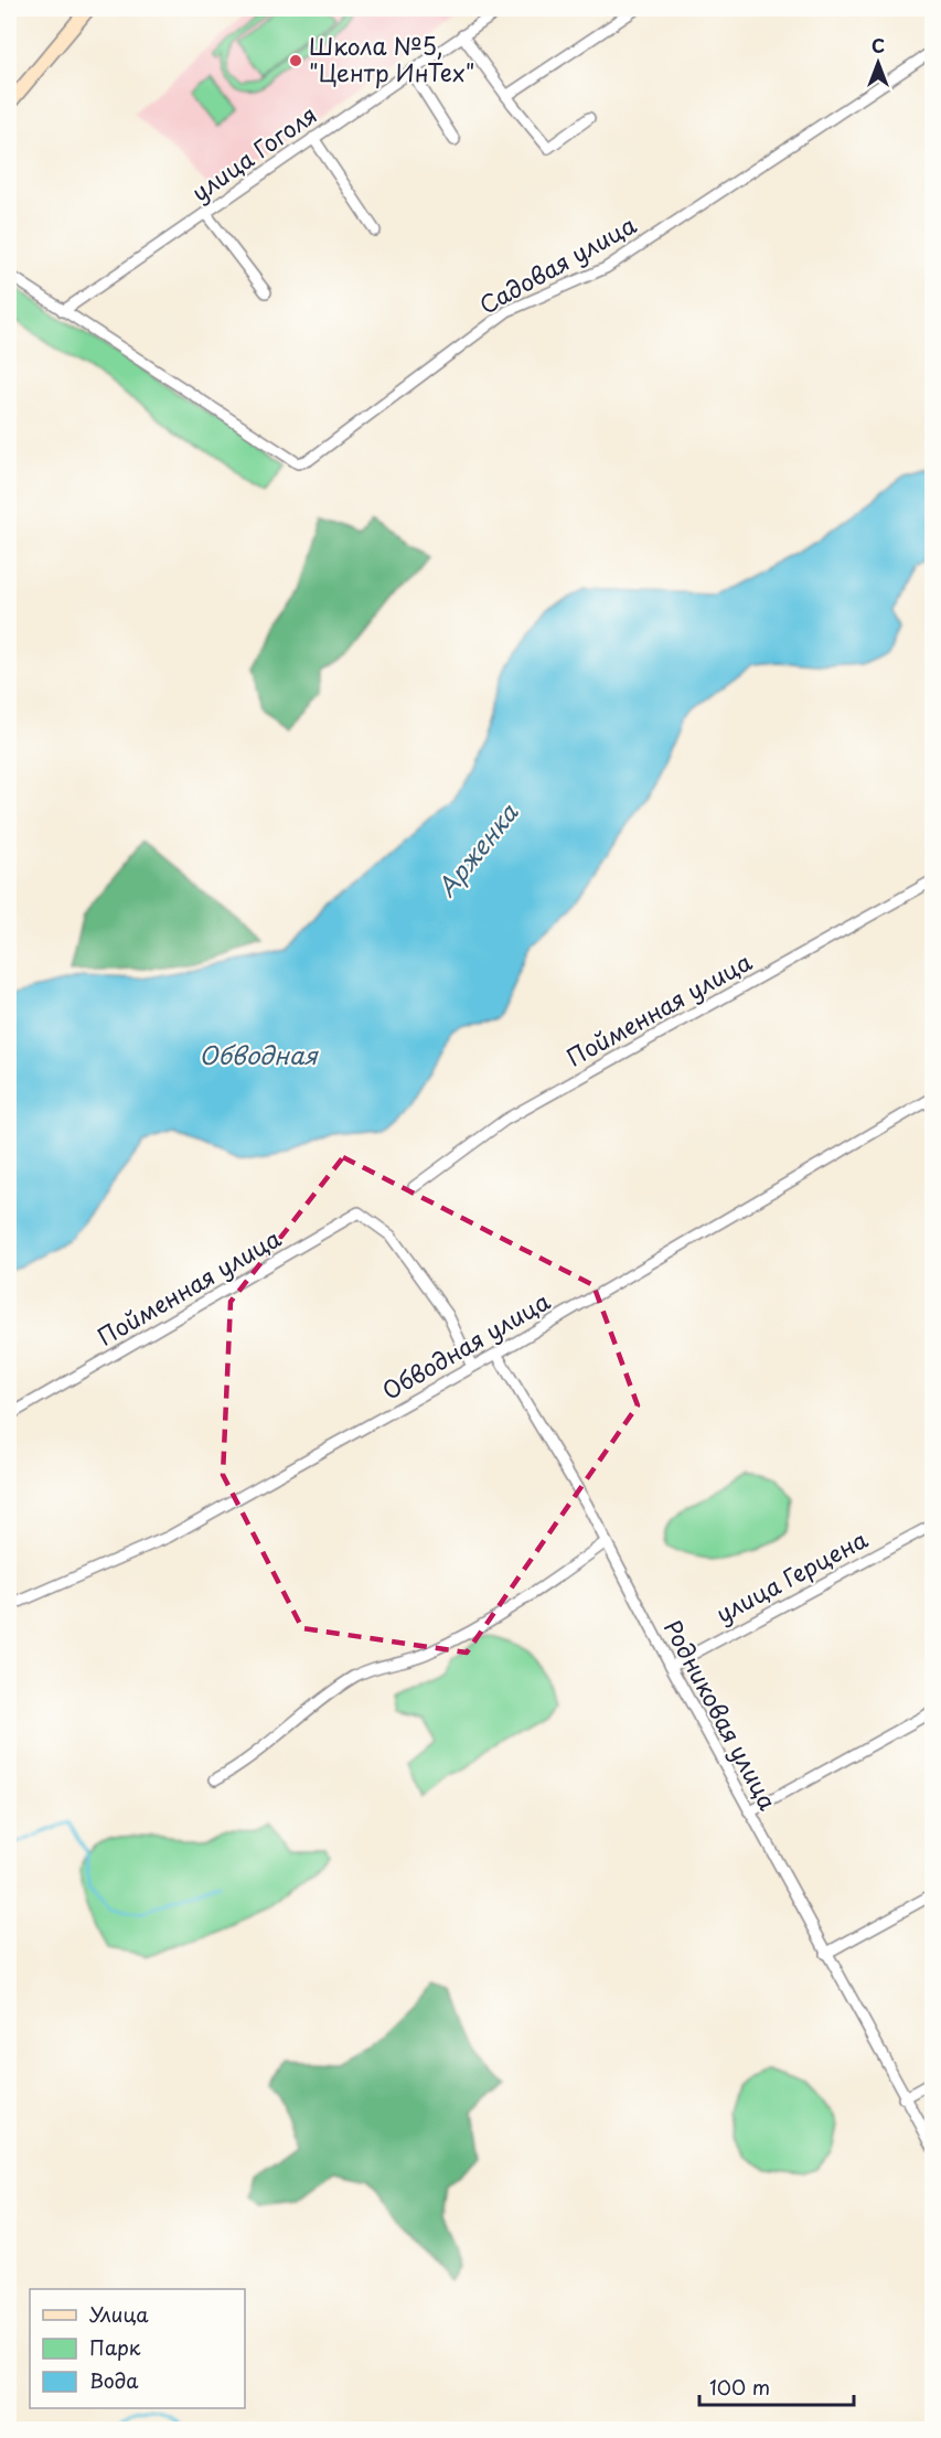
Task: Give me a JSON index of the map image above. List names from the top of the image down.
{
  "streets": {
    "street": [
      "улица Гоголя",
      "Садовая улица",
      "Пойменная улица",
      "Обводная улица",
      "улица Герцена",
      "Родниковая улица"
    ]
  },
  "crossings": [
    ["улица Гоголя", "Садовая улица"],
    ["Пойменная улица", "Обводная улица"],
    ["Обводная улица", "Родниковая улица"],
    ["улица Герцена", "Родниковая улица"]
  ],
  "water": ["Арженка", "Обводная"],
  "places": ["Школа №5, \"Центр ИнТех\""],
  "legend": ["Улица", "Парк", "Вода"],
  "scale_bar": "100 m",
  "north": "top"
}
